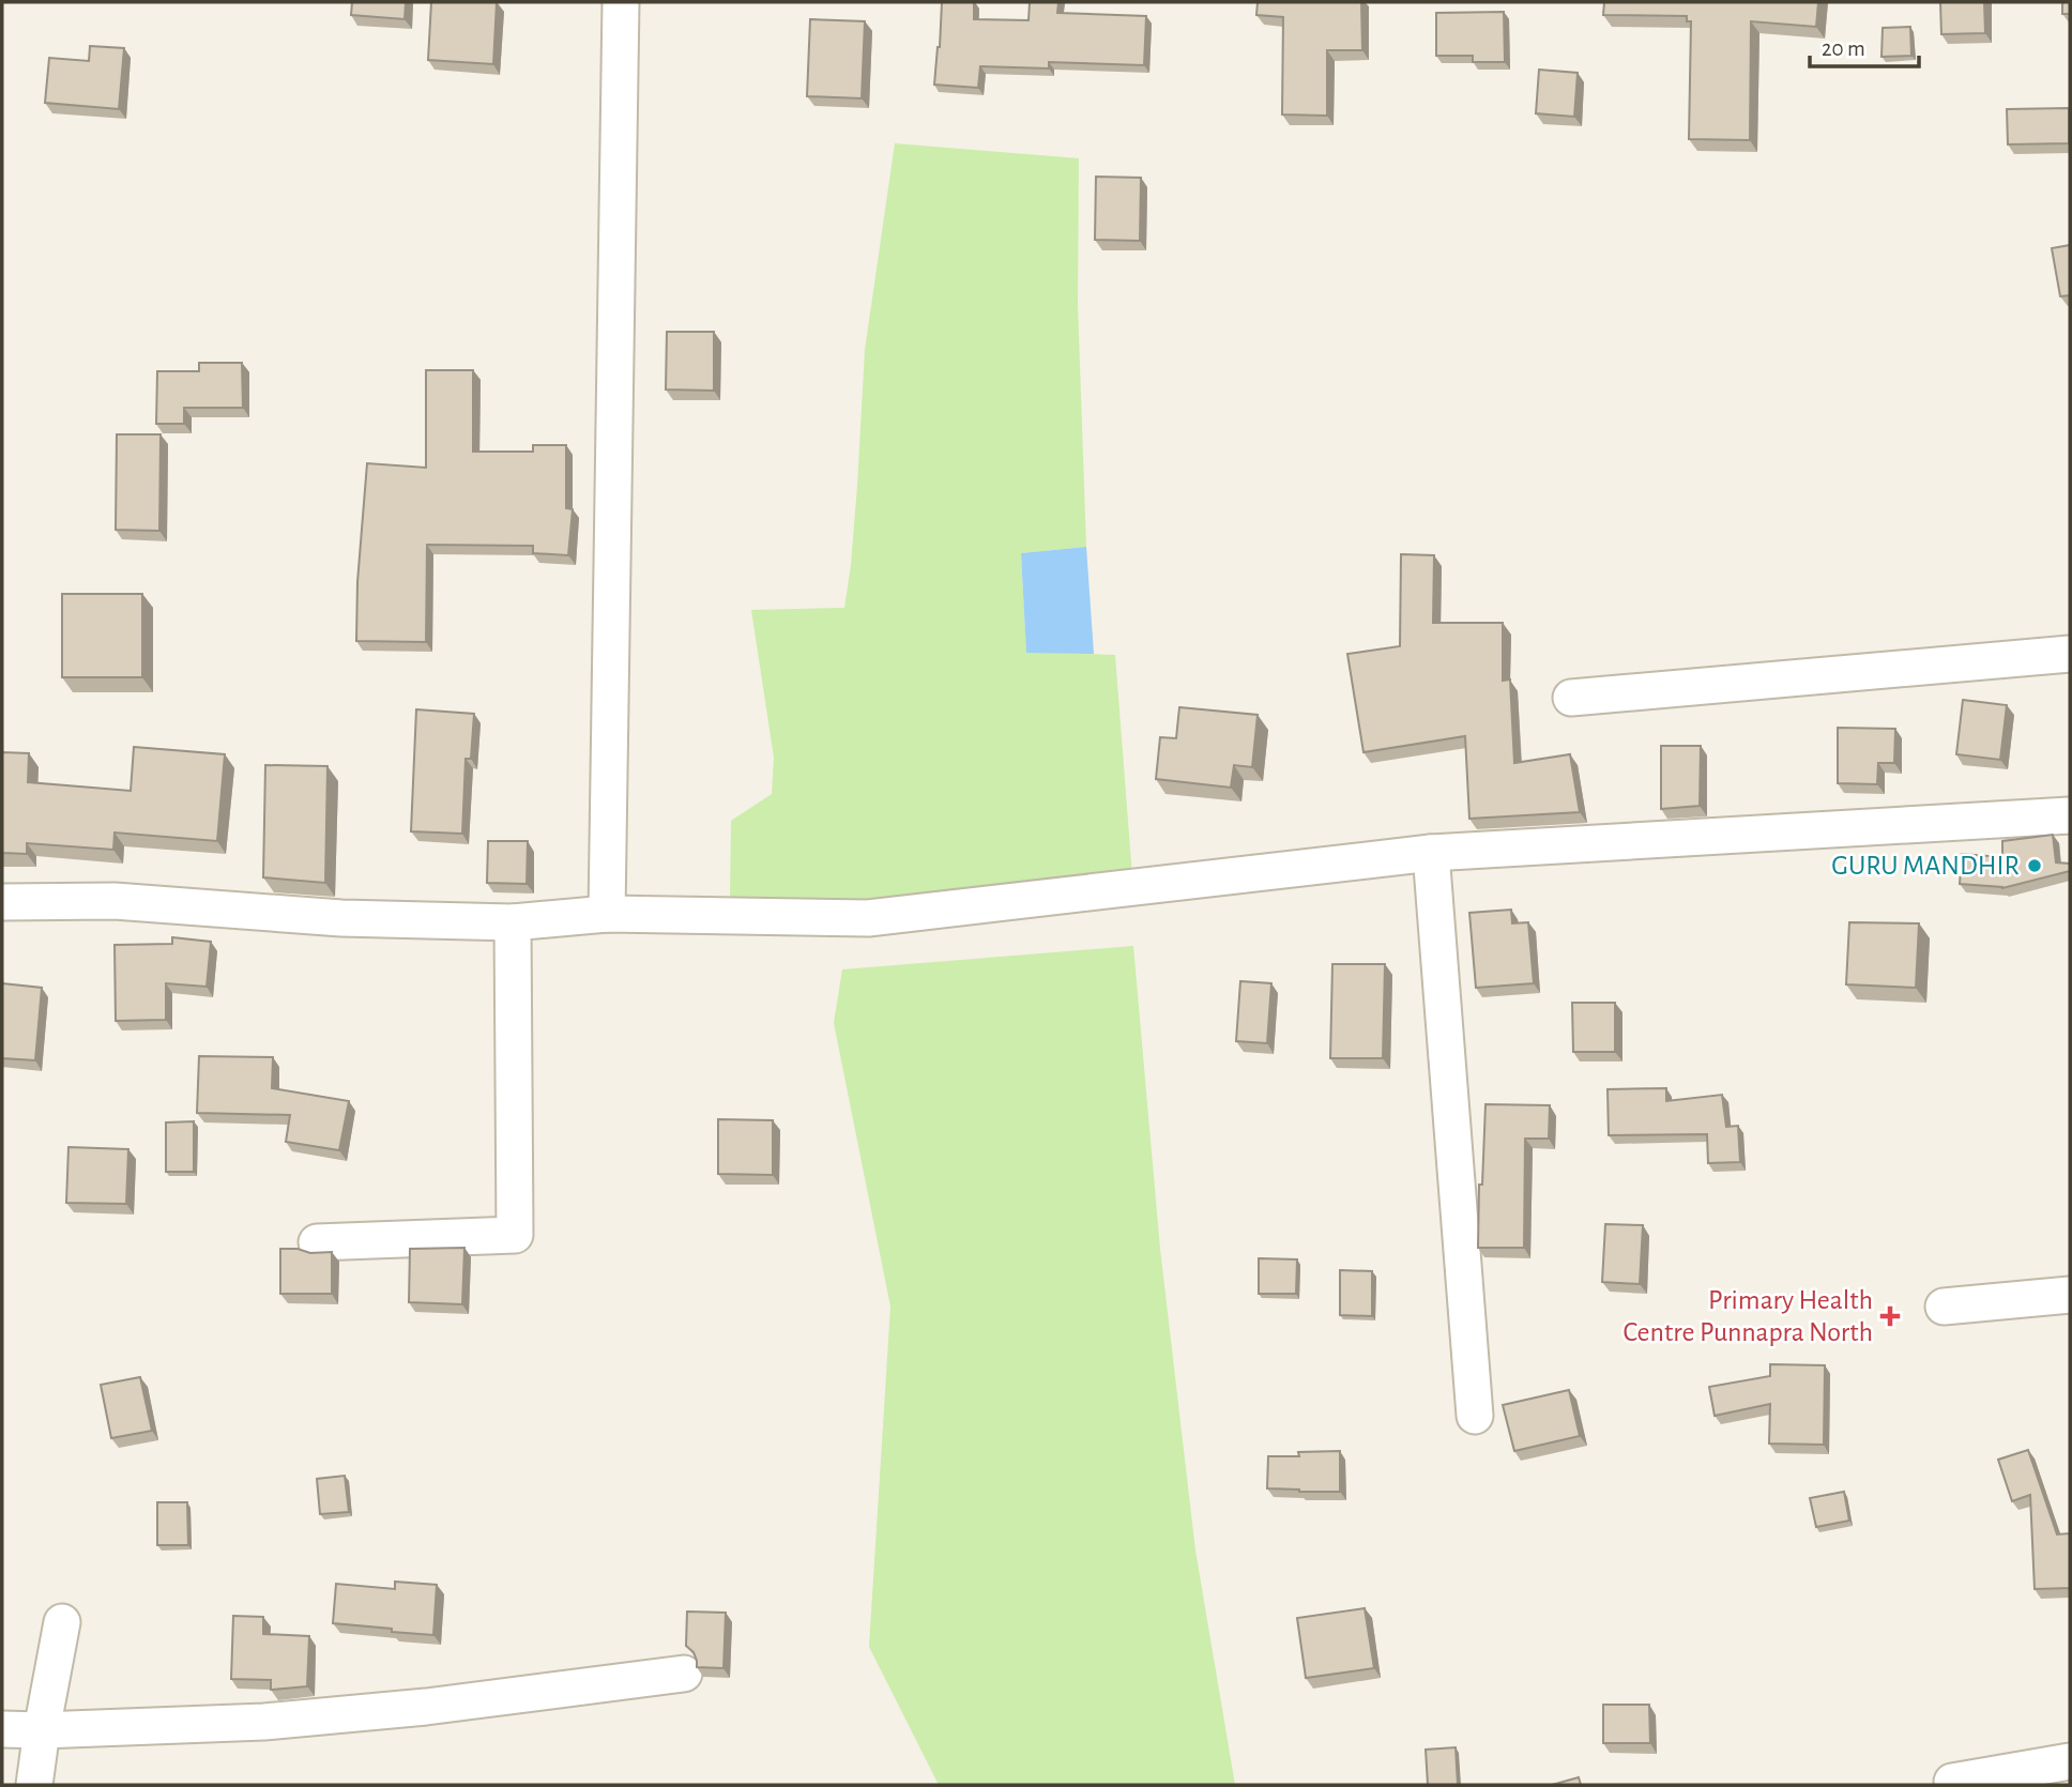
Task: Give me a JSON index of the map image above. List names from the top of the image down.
{
  "places": {
    "other": ["GURU MANDHIR"],
    "health": ["Primary Health Centre Punnapra North"]
  },
  "scale_bar": "20 m"
}
